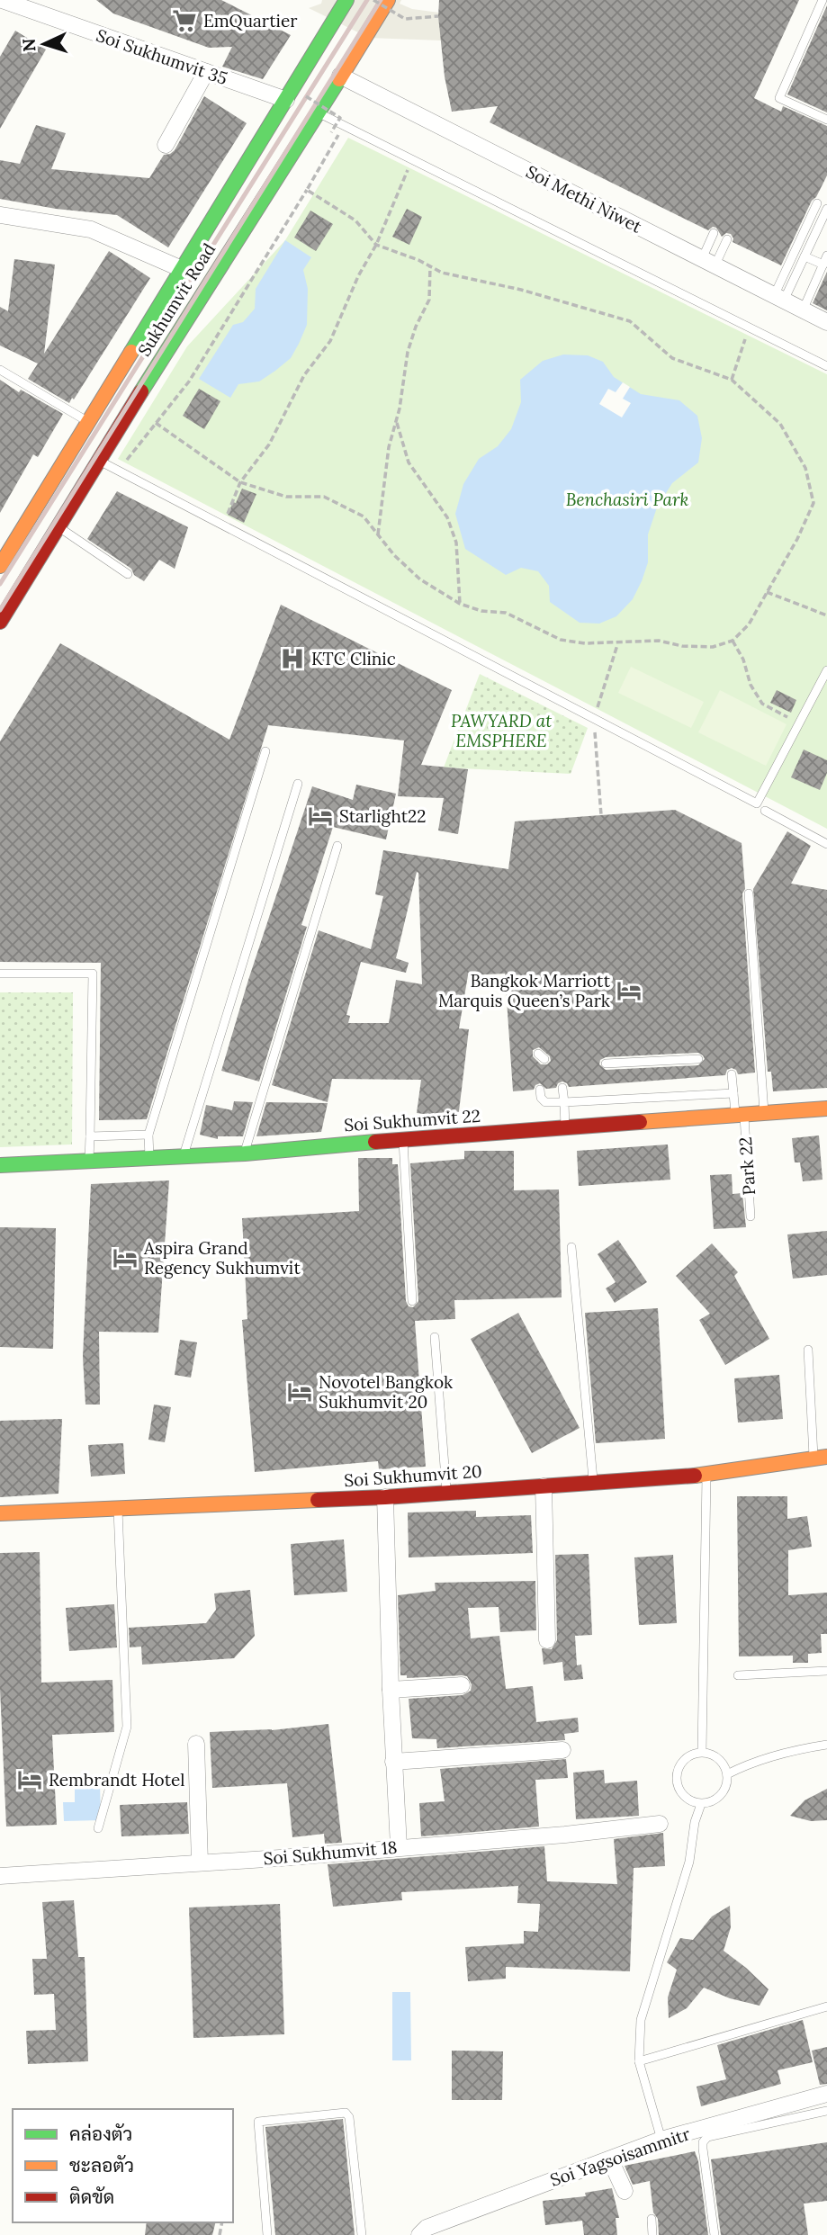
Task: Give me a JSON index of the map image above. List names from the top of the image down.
{
  "streets": {
    "street": [
      "Soi Sukhumvit 35",
      "Soi Methi Niwet",
      "Sukhumvit Road",
      "Soi Sukhumvit 22",
      "Soi Sukhumvit 20",
      "Soi Sukhumvit 18",
      "Soi Yagsoisammitr"
    ],
    "lane": ["Park 22"]
  },
  "crossings": [
    ["Soi Sukhumvit 35", "Sukhumvit Road"],
    ["Soi Methi Niwet", "Sukhumvit Road"],
    ["Soi Sukhumvit 22", "Park 22"]
  ],
  "parks": ["Benchasiri Park", "PAWYARD at EMSPHERE"],
  "places": {
    "supermarket": ["EmQuartier"],
    "hospital": ["KTC Clinic"],
    "hotel": [
      "Starlight22",
      "Bangkok Marriott Marquis Queen’s Park",
      "Aspira Grand Regency Sukhumvit",
      "Novotel Bangkok Sukhumvit 20",
      "Rembrandt Hotel"
    ]
  },
  "legend": ["คล่องตัว", "ชะลอตัว", "ติดขัด"],
  "north": "left"
}
